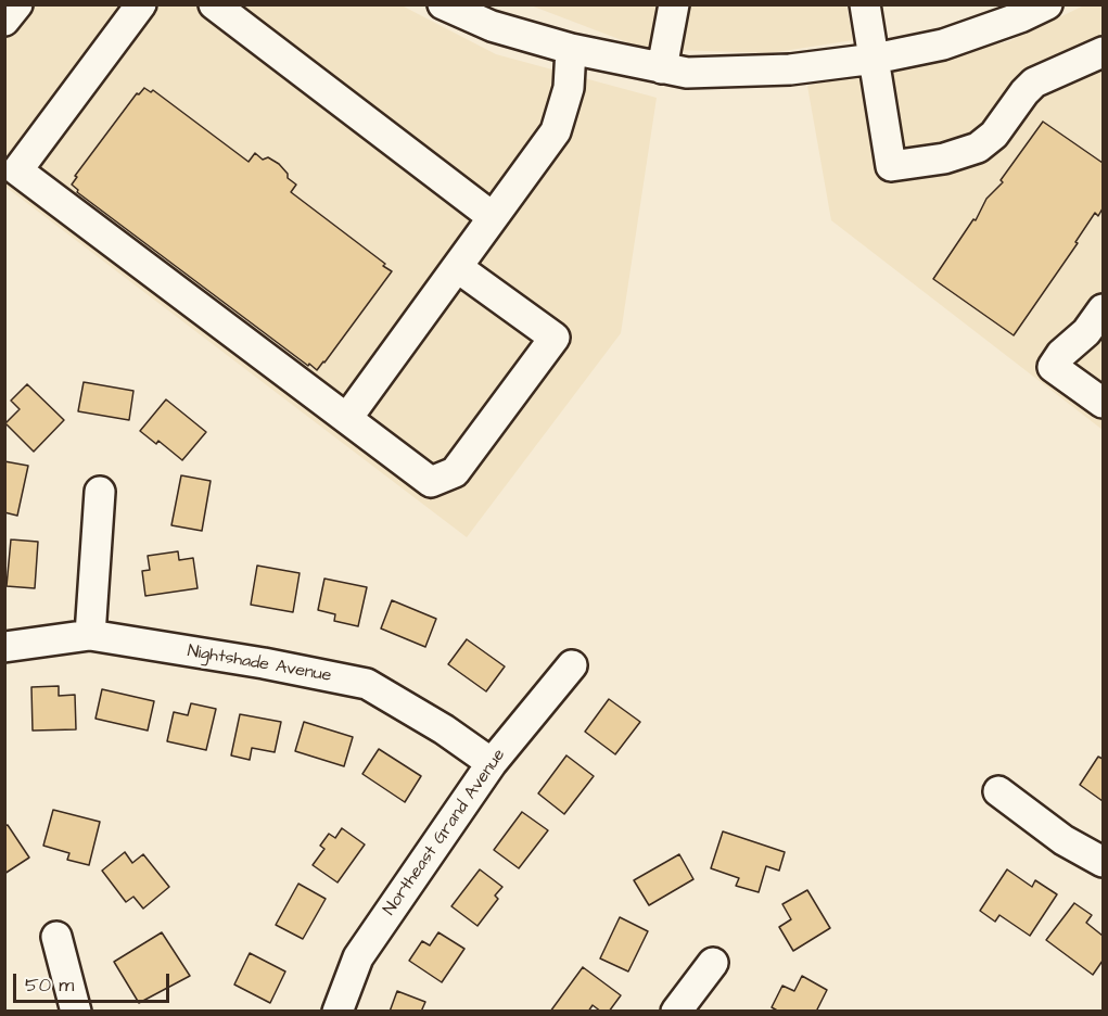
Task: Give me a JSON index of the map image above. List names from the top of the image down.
{
  "streets": {
    "street": ["Nightshade Avenue", "Northeast Grand Avenue"]
  },
  "crossings": [
    ["Nightshade Avenue", "Northeast Grand Avenue"]
  ],
  "scale_bar": "50 m"
}
